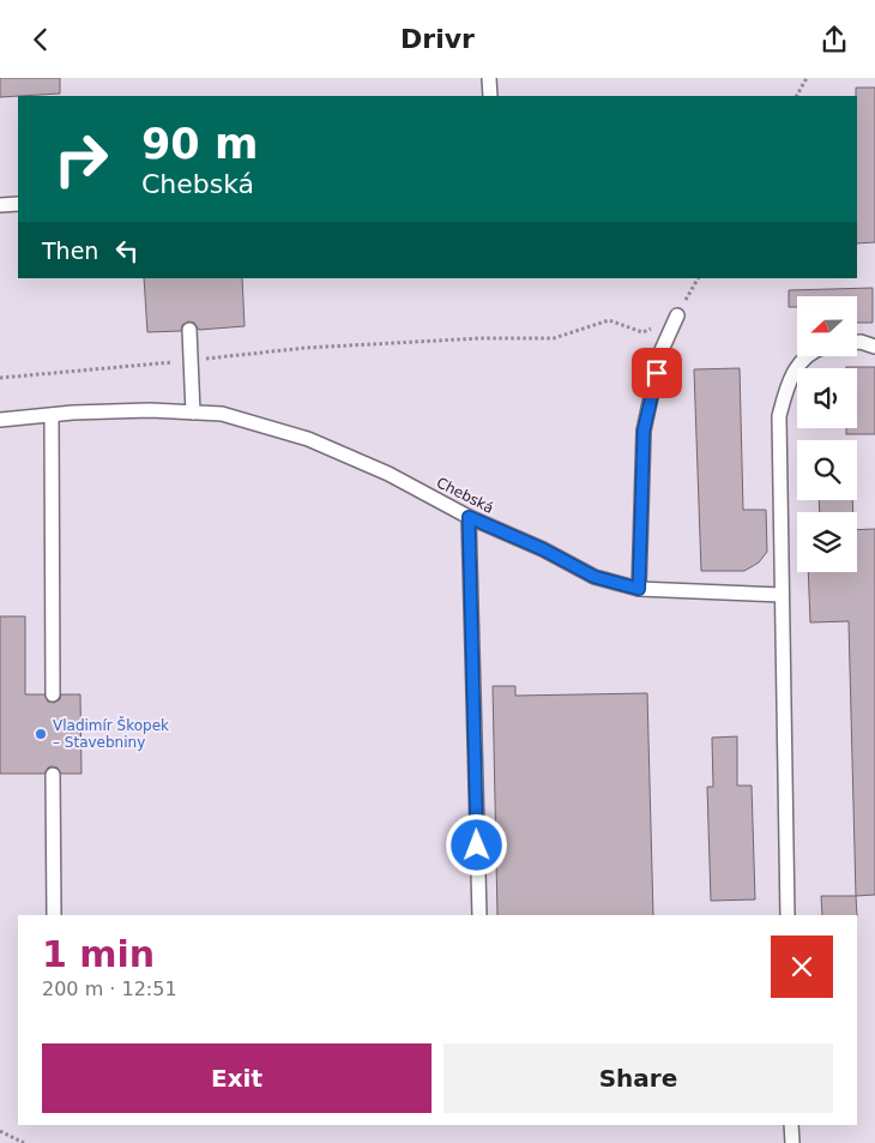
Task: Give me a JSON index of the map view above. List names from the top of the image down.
{
  "streets": {
    "lane": ["Chebská"]
  },
  "places": ["Vladimír Škopek – Stavebniny"],
  "north": "left",
  "page": {
    "header": "Drivr",
    "turn": ["90 m", "Chebská"],
    "then": "Then",
    "heading": ["1 min", "200 m · 12:51"],
    "buttons": ["Exit", "Share"]
  }
}
